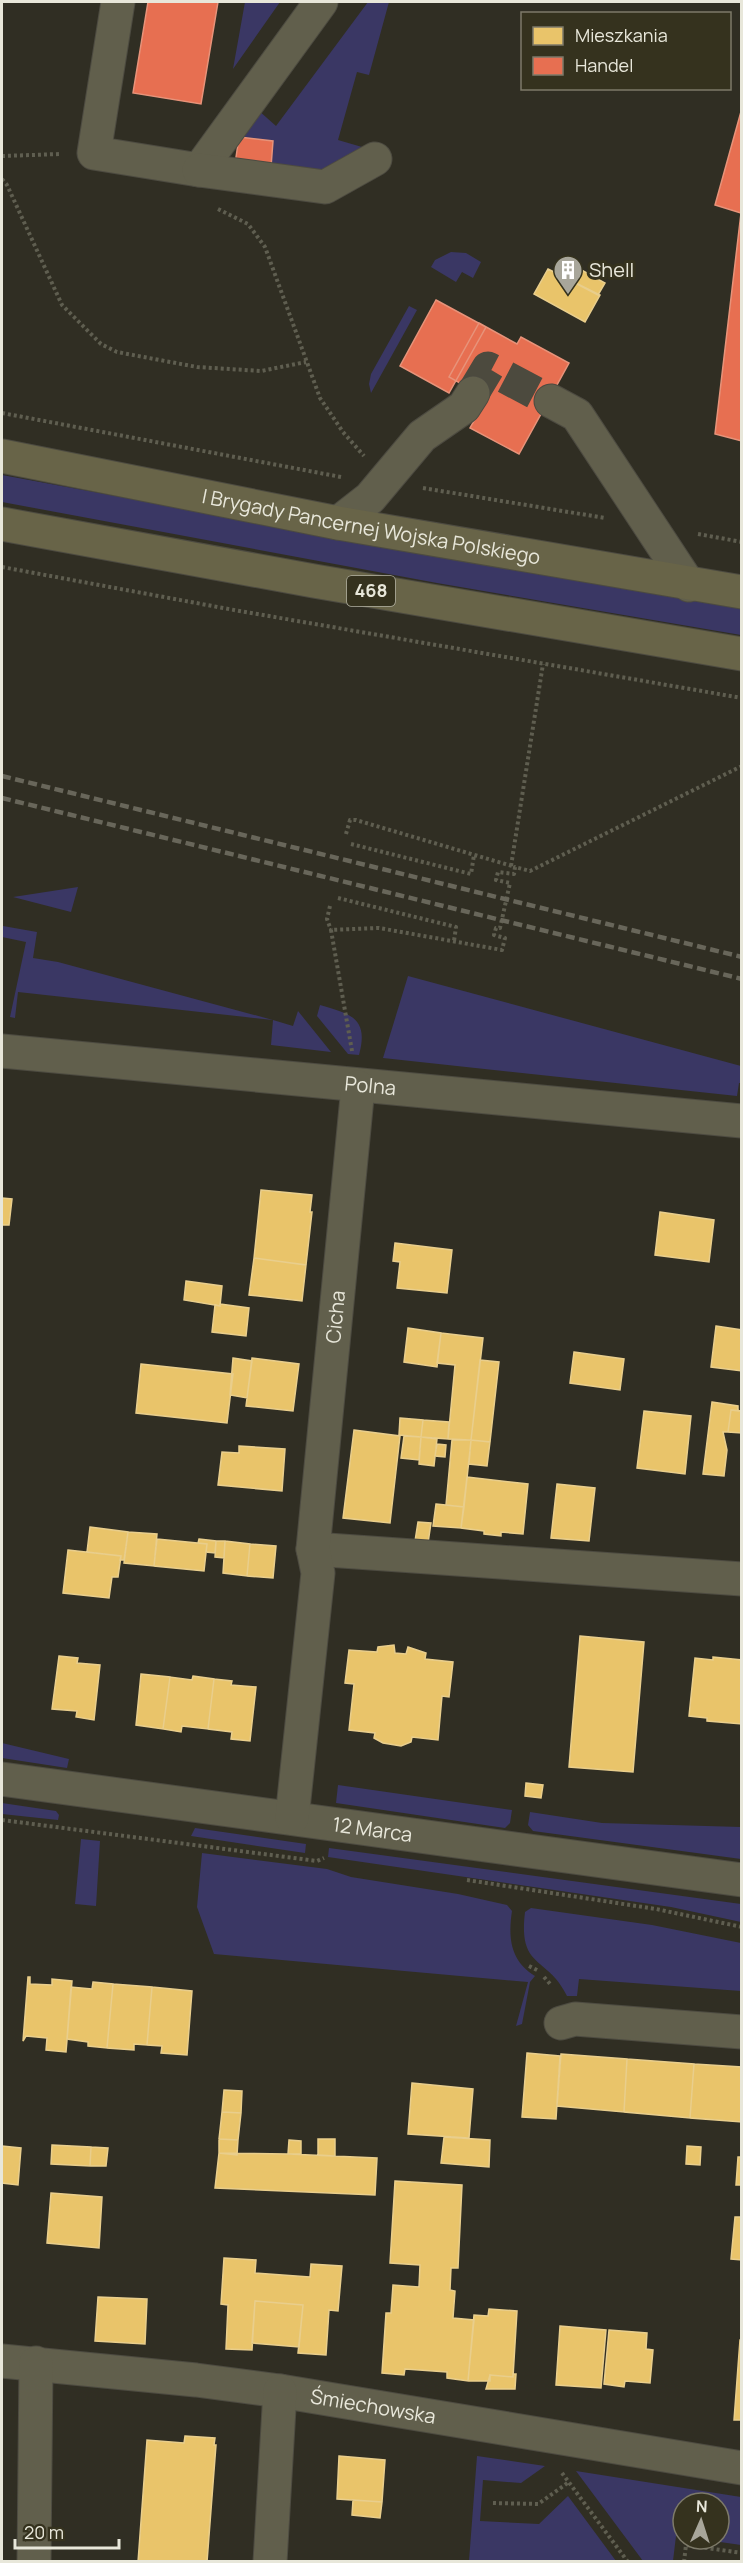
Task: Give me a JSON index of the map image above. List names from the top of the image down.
{
  "streets": {
    "main road": ["I Brygady Pancernej Wojska Polskiego", "468"],
    "street": [
      "Polna",
      "Cicha",
      "12 Marca",
      "Śmiechowska"
    ]
  },
  "crossings": [
    ["Polna", "Cicha"],
    ["Cicha", "12 Marca"]
  ],
  "places": {
    "building": ["Shell"]
  },
  "legend": ["Mieszkania", "Handel"],
  "scale_bar": "20 m",
  "north": "top"
}
